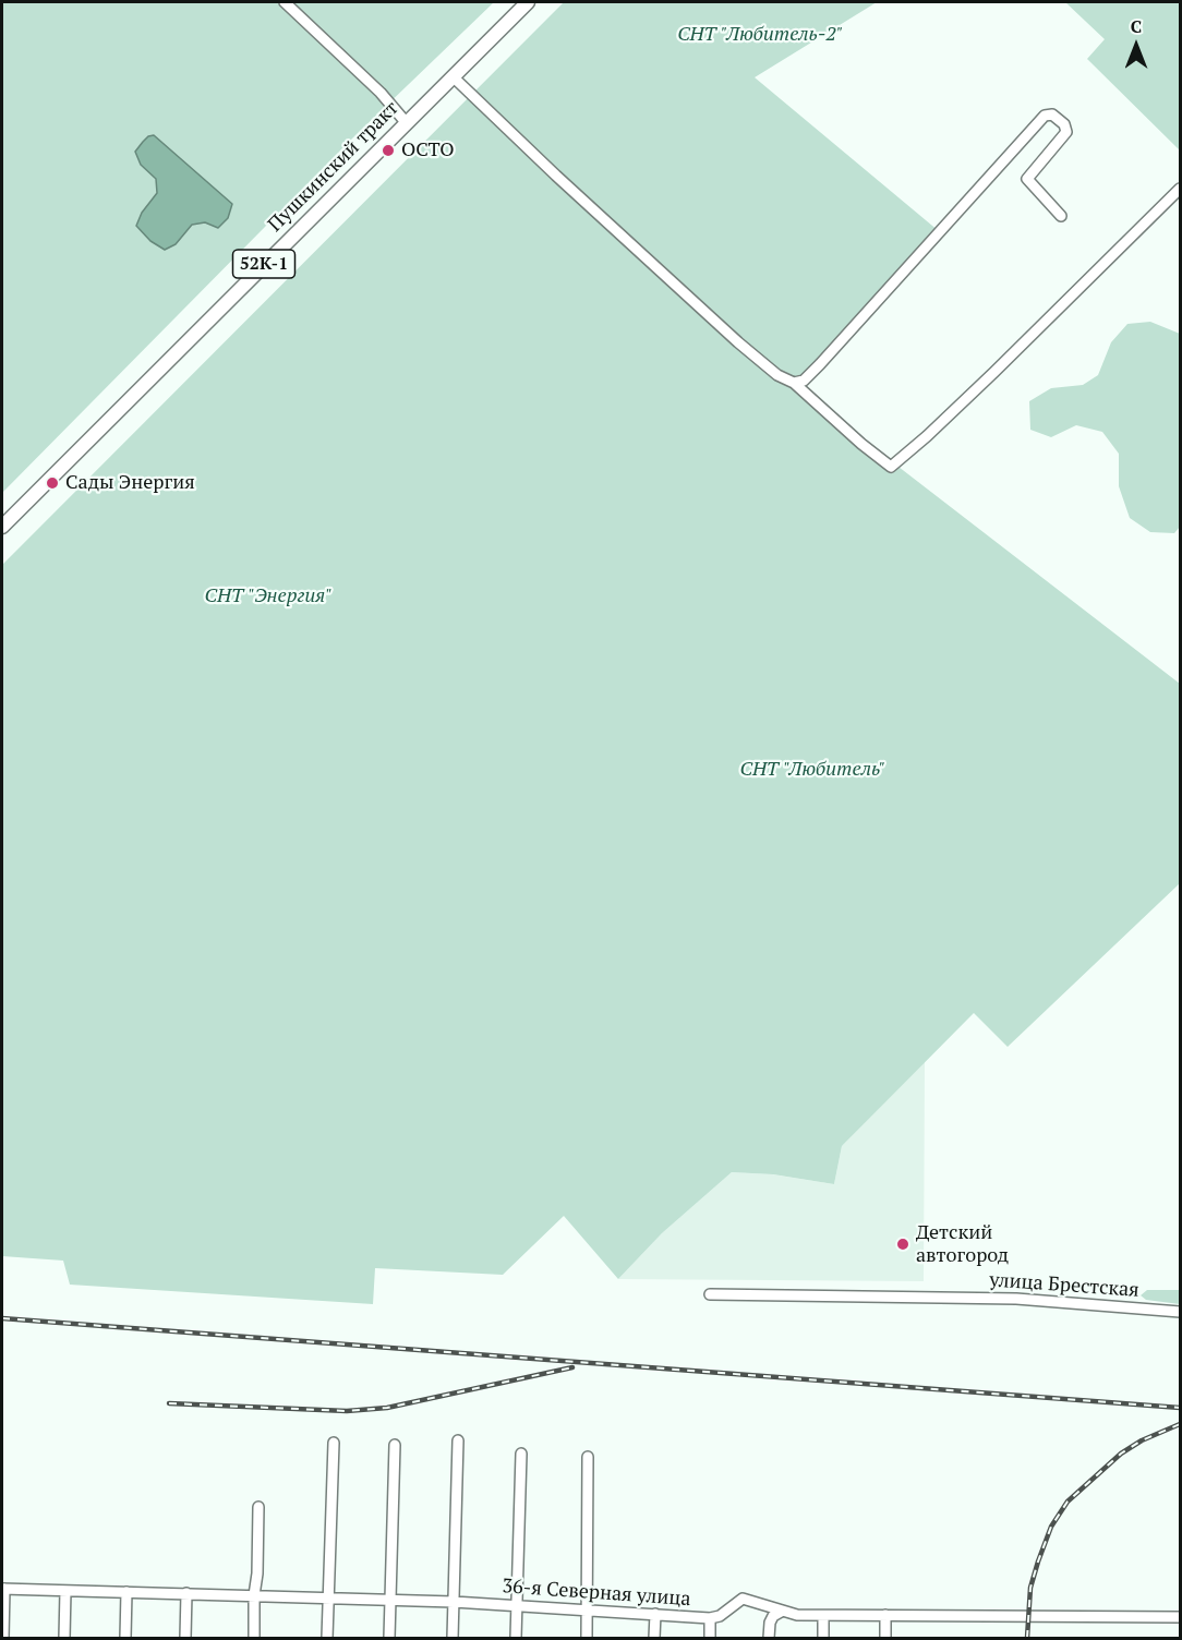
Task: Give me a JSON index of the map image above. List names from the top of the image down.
{
  "streets": {
    "main road": ["Пушкинский тракт", "52К-1"],
    "street": ["улица Брестская", "36-я Северная улица"]
  },
  "parks": ["СНТ \"Любитель-2\"", "СНТ \"Энергия\"", "СНТ \"Любитель\""],
  "places": ["ОСТО", "Сады Энергия", "Детский автогород"],
  "north": "top"
}
